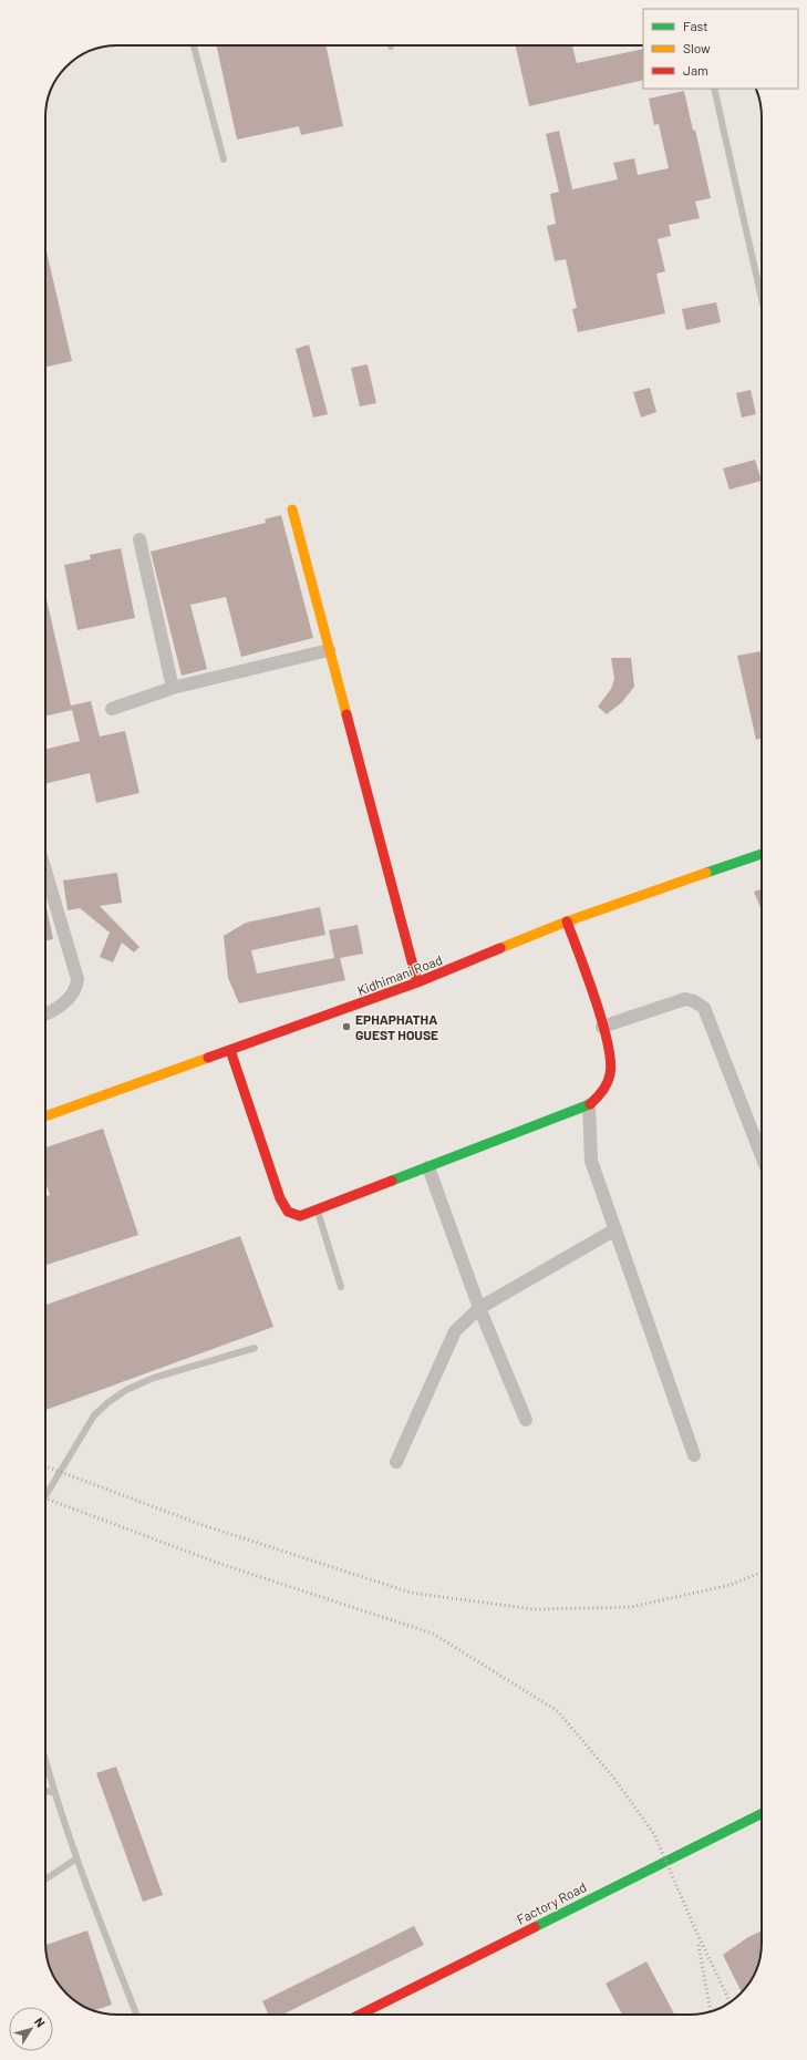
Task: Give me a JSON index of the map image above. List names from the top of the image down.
{
  "streets": {
    "street": ["Kidhimani Road", "Factory Road"]
  },
  "places": ["EPHAPHATHA GUEST HOUSE"],
  "legend": ["Fast", "Slow", "Jam"],
  "north": "top right"
}
